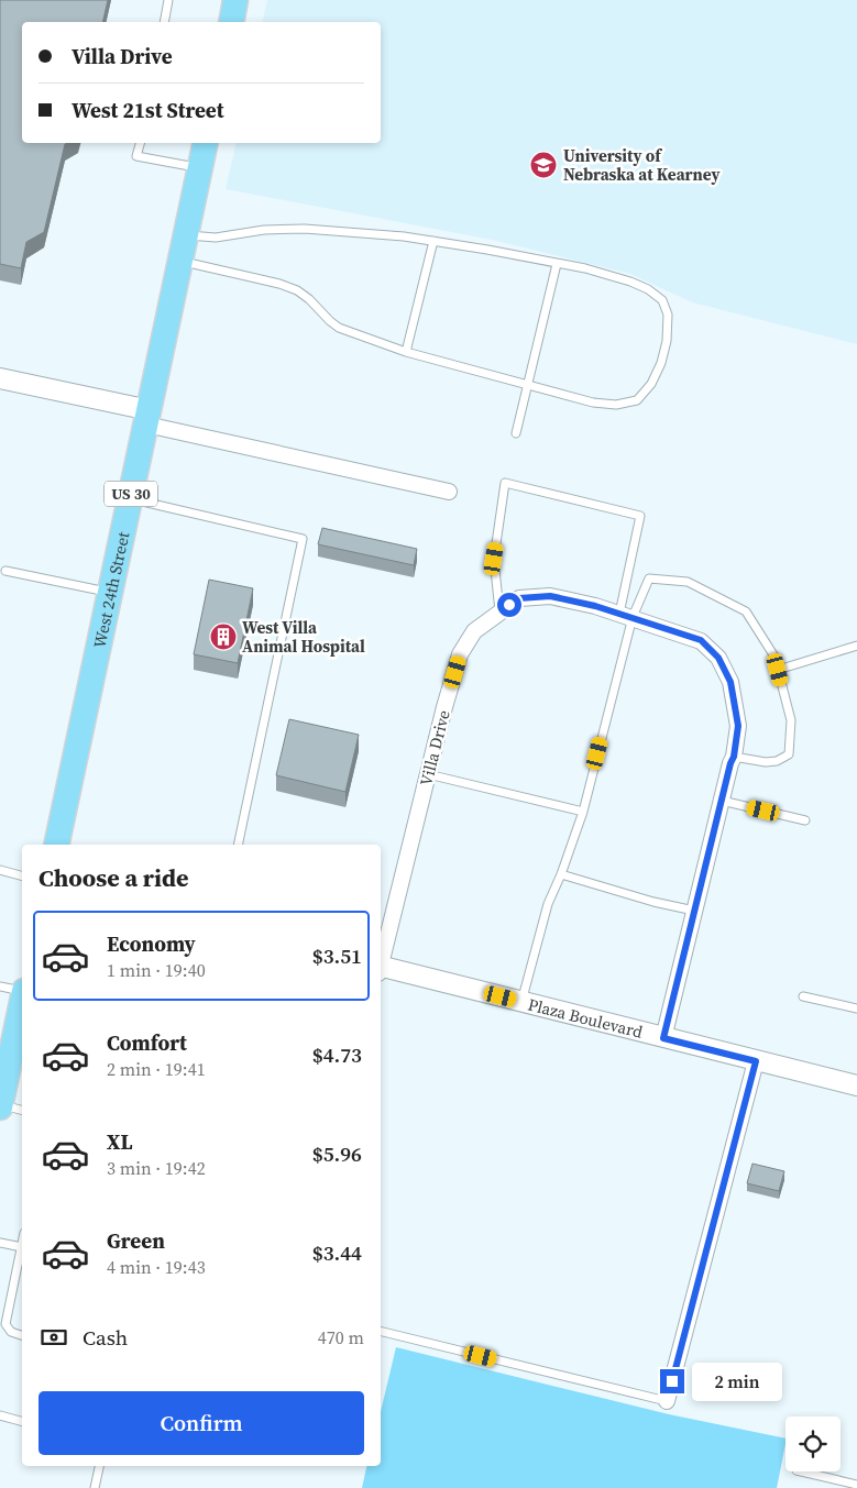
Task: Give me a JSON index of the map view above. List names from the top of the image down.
{
  "streets": {
    "main road": ["US 30", "West 24th Street"],
    "street": ["Villa Drive", "Plaza Boulevard"]
  },
  "crossings": [
    ["Villa Drive", "Plaza Boulevard"]
  ],
  "places": {
    "school or university": ["University of Nebraska at Kearney"],
    "building": ["West Villa Animal Hospital"]
  },
  "page": {
    "banner": ["Villa Drive", "West 21st Street"],
    "heading": "Choose a ride",
    "list": [
      {
        "name": "Economy",
        "note": "1 min · 19:40",
        "value": "$3.51"
      },
      {
        "name": "Comfort",
        "note": "2 min · 19:41",
        "value": "$4.73"
      },
      {
        "name": "XL",
        "note": "3 min · 19:42",
        "value": "$5.96"
      },
      {
        "name": "Green",
        "note": "4 min · 19:43",
        "value": "$3.44"
      }
    ],
    "pay": ["Cash", "470 m"],
    "bubble": "2 min",
    "buttons": "Confirm"
  }
}
